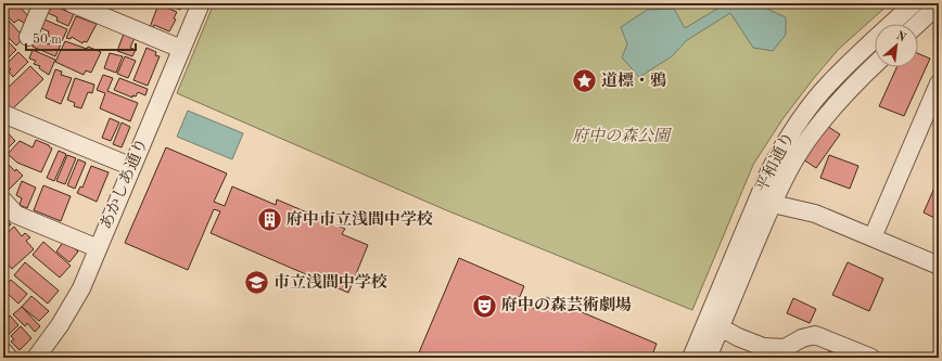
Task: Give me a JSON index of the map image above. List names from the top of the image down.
{
  "streets": {
    "street": ["平和通り", "あかしあ通り"]
  },
  "parks": ["府中の森公園"],
  "places": {
    "place": ["道標・鴉"],
    "building": ["府中市立浅間中学校"],
    "school or university": ["市立浅間中学校"],
    "theatre": ["府中の森芸術劇場"]
  },
  "scale_bar": "50 m",
  "north": "top right"
}
